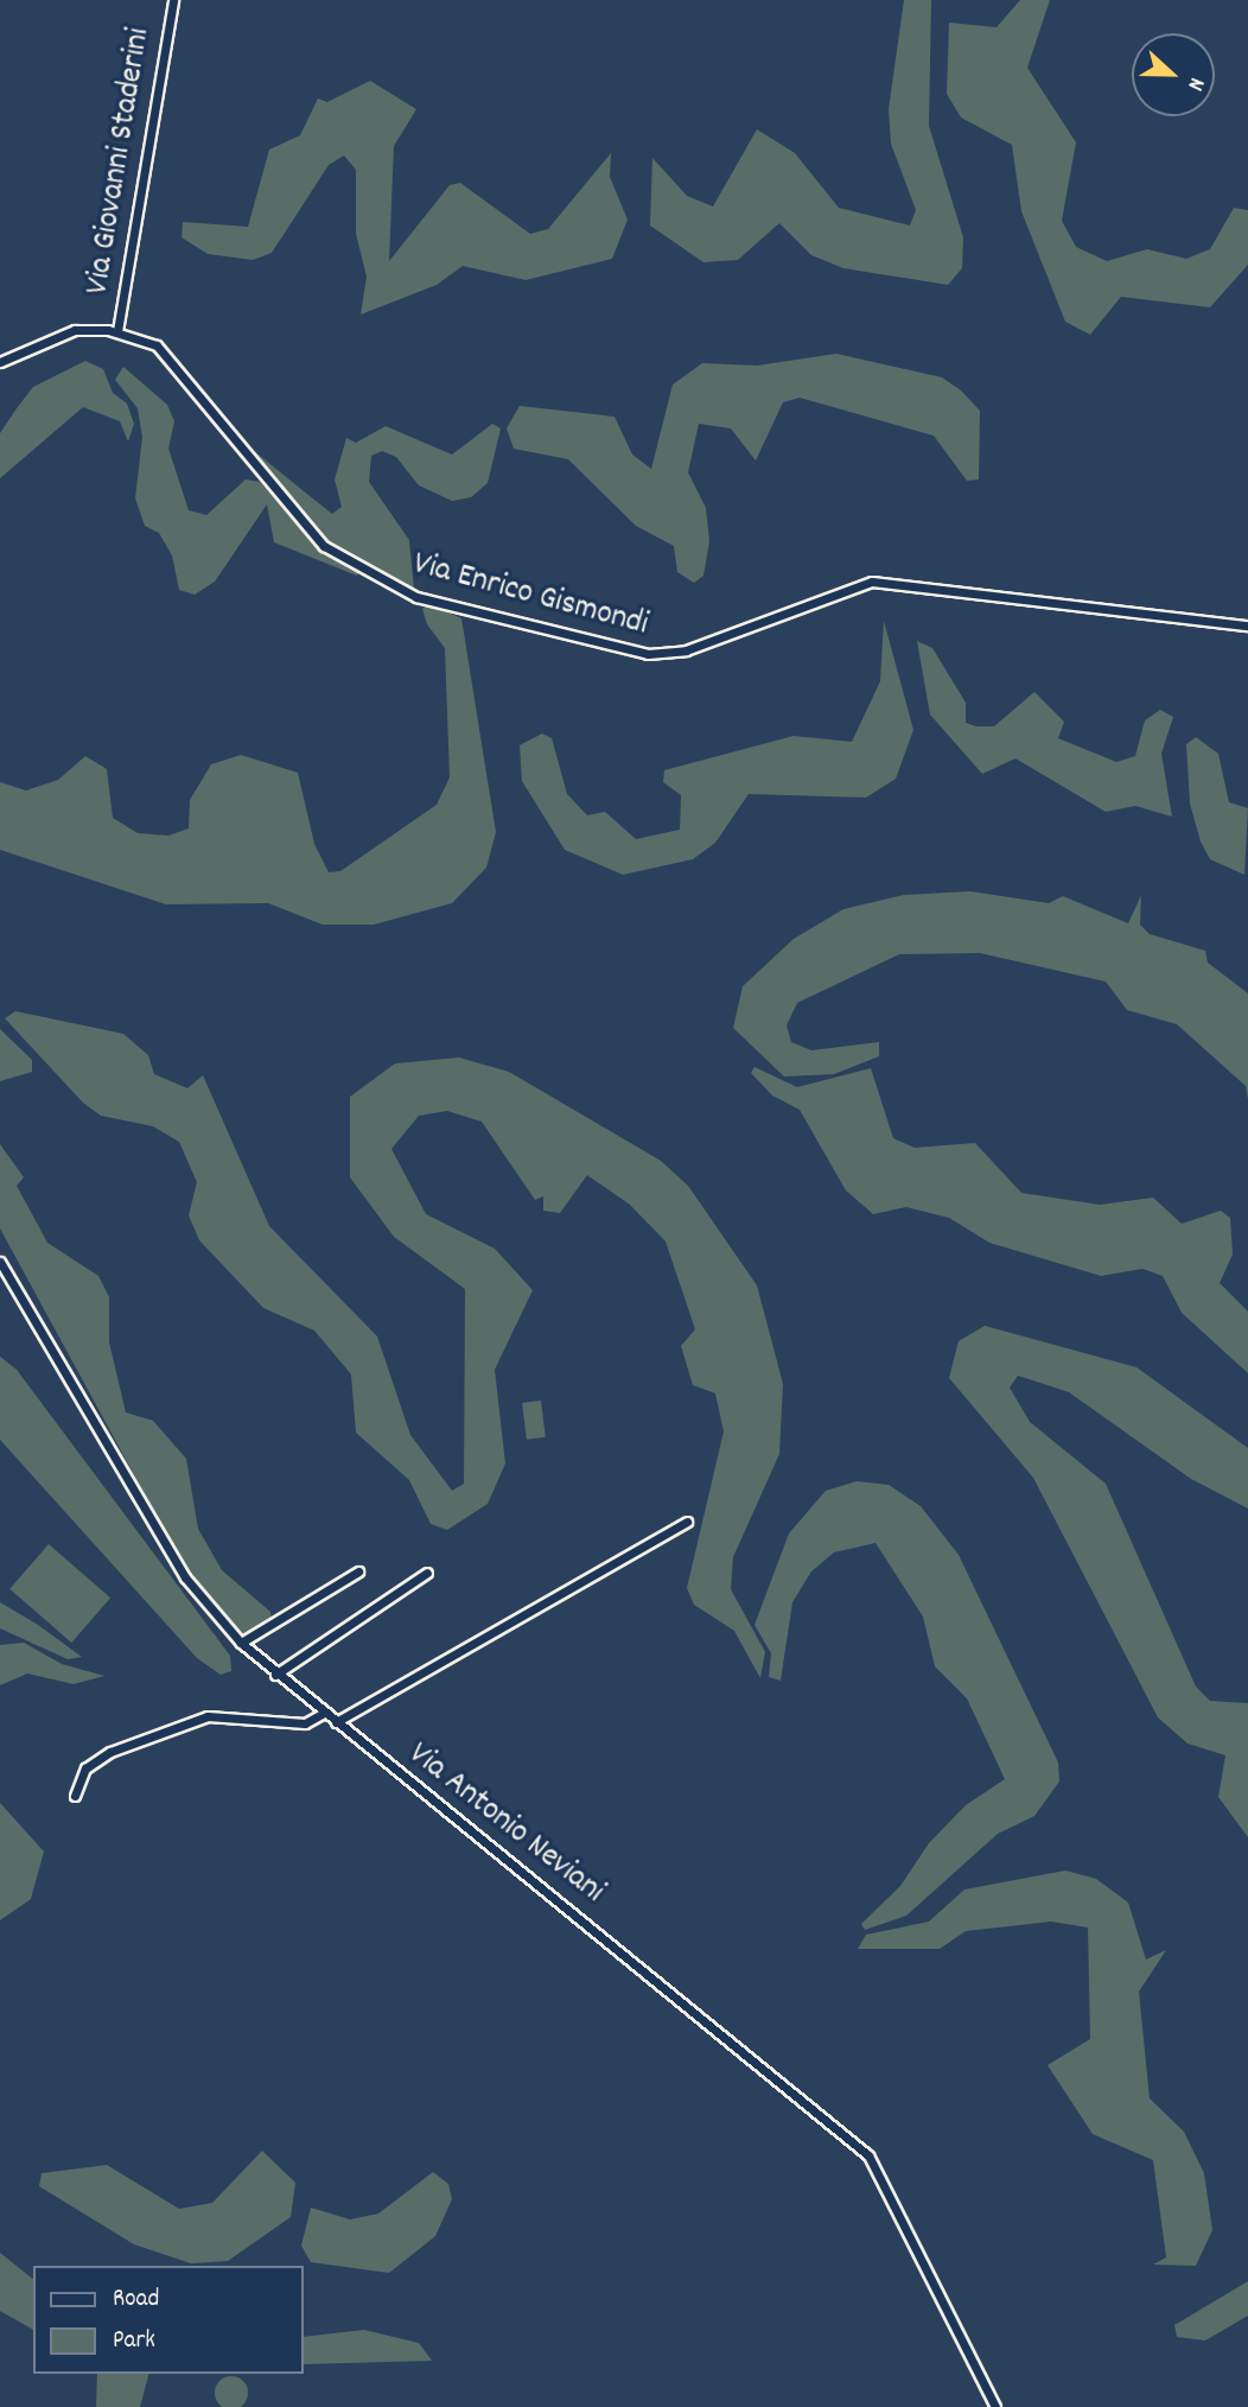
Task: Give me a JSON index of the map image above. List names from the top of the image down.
{
  "streets": {
    "street": ["Via Giovanni Staderini", "Via Enrico Gismondi", "Via Antonio Neviani"]
  },
  "crossings": [
    ["Via Giovanni Staderini", "Via Enrico Gismondi"]
  ],
  "legend": ["Road", "Park"],
  "north": "right"
}
